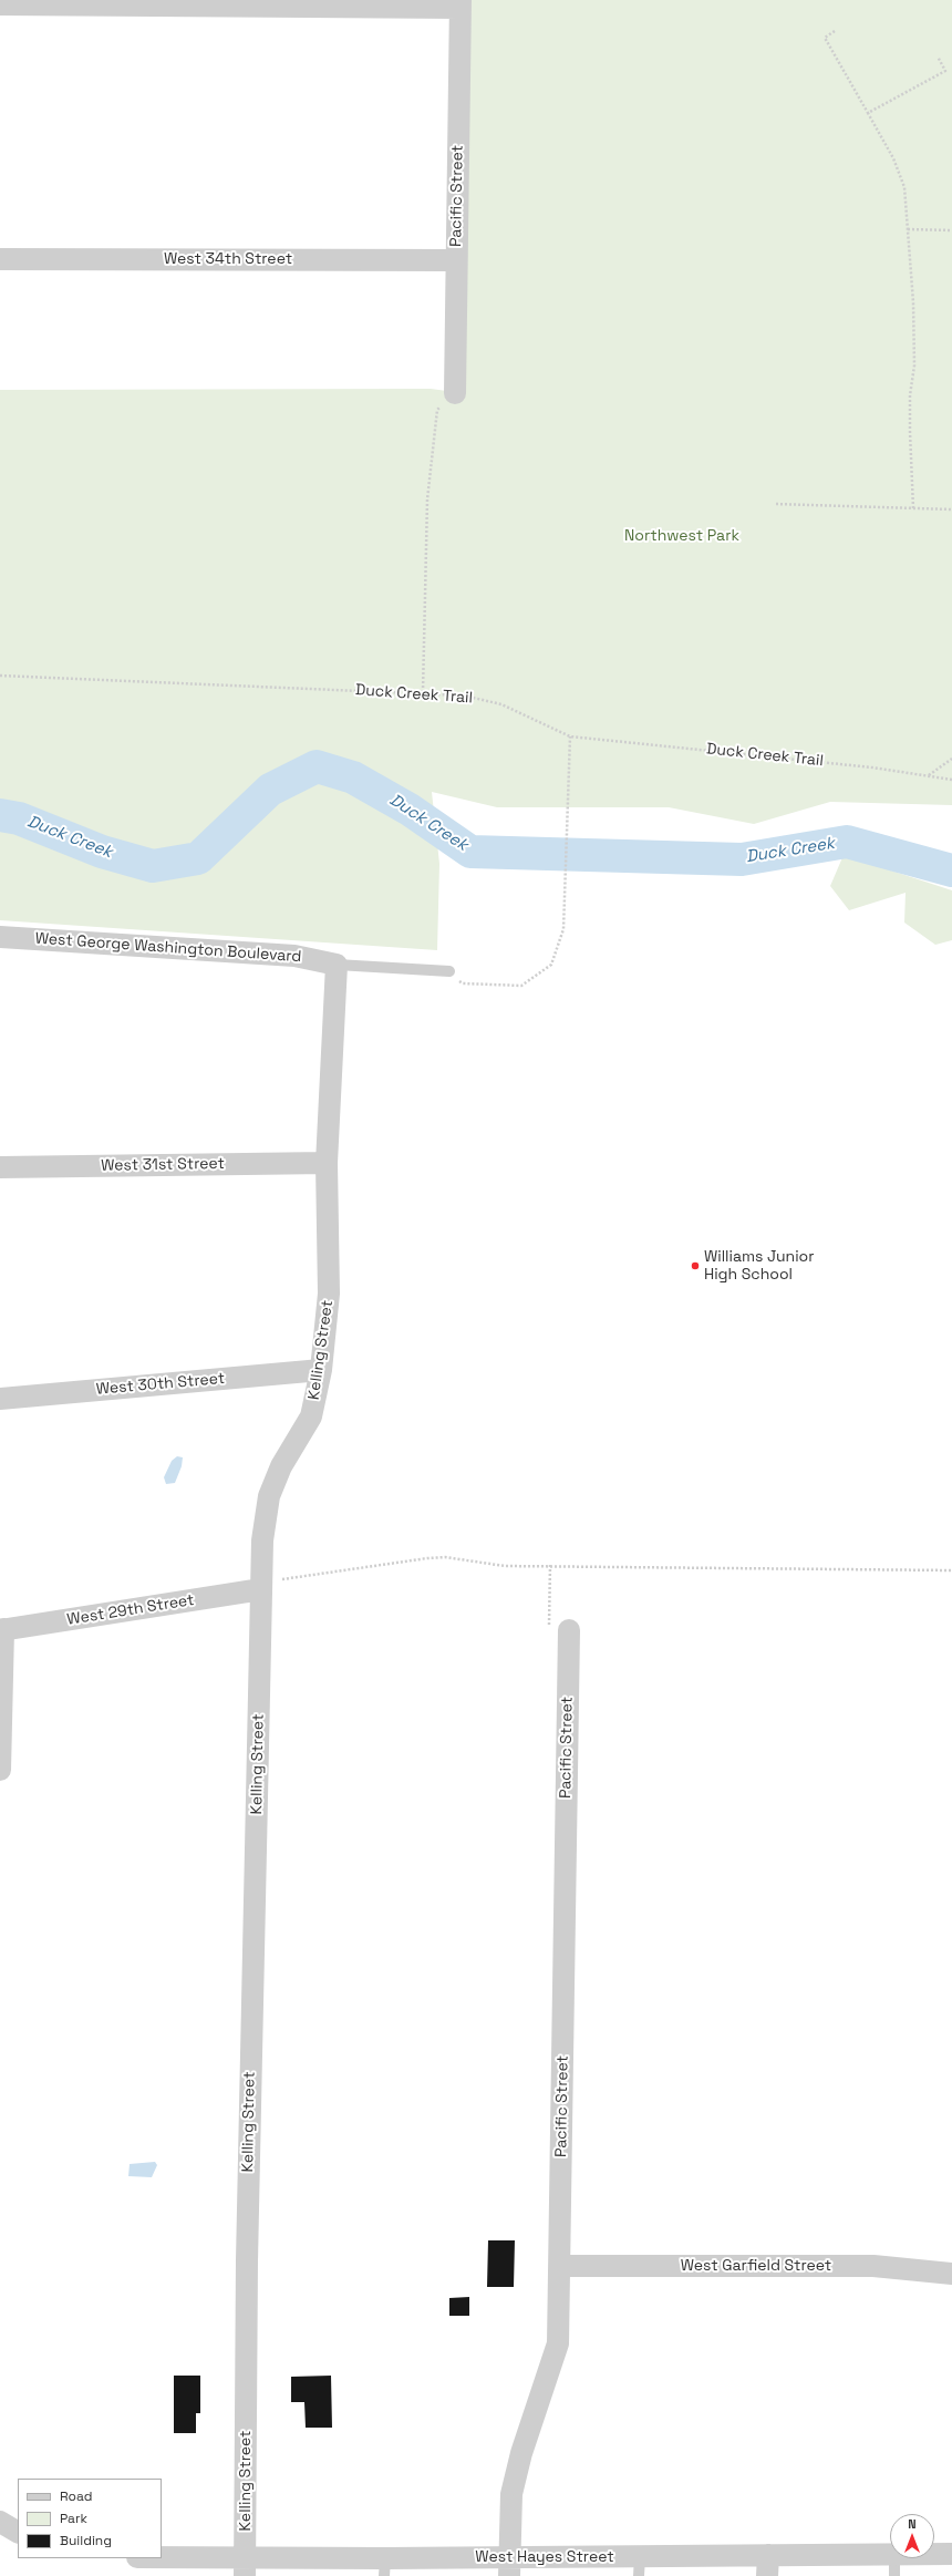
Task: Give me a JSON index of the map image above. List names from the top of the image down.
{
  "streets": {
    "street": [
      "Pacific Street",
      "West 34th Street",
      "West George Washington Boulevard",
      "West 31st Street",
      "Kelling Street",
      "West 30th Street",
      "West 29th Street",
      "West Garfield Street",
      "West Hayes Street"
    ],
    "path": ["Duck Creek Trail"]
  },
  "crossings": [
    ["Pacific Street", "West 34th Street"],
    ["Pacific Street", "West Garfield Street"],
    ["Pacific Street", "West Hayes Street"],
    ["West George Washington Boulevard", "Kelling Street"],
    ["West 31st Street", "Kelling Street"],
    ["Kelling Street", "West 30th Street"],
    ["Kelling Street", "West 29th Street"],
    ["Kelling Street", "West Hayes Street"]
  ],
  "water": ["Duck Creek"],
  "parks": ["Northwest Park"],
  "places": ["Williams Junior High School"],
  "legend": ["Road", "Park", "Building"],
  "north": "top"
}
